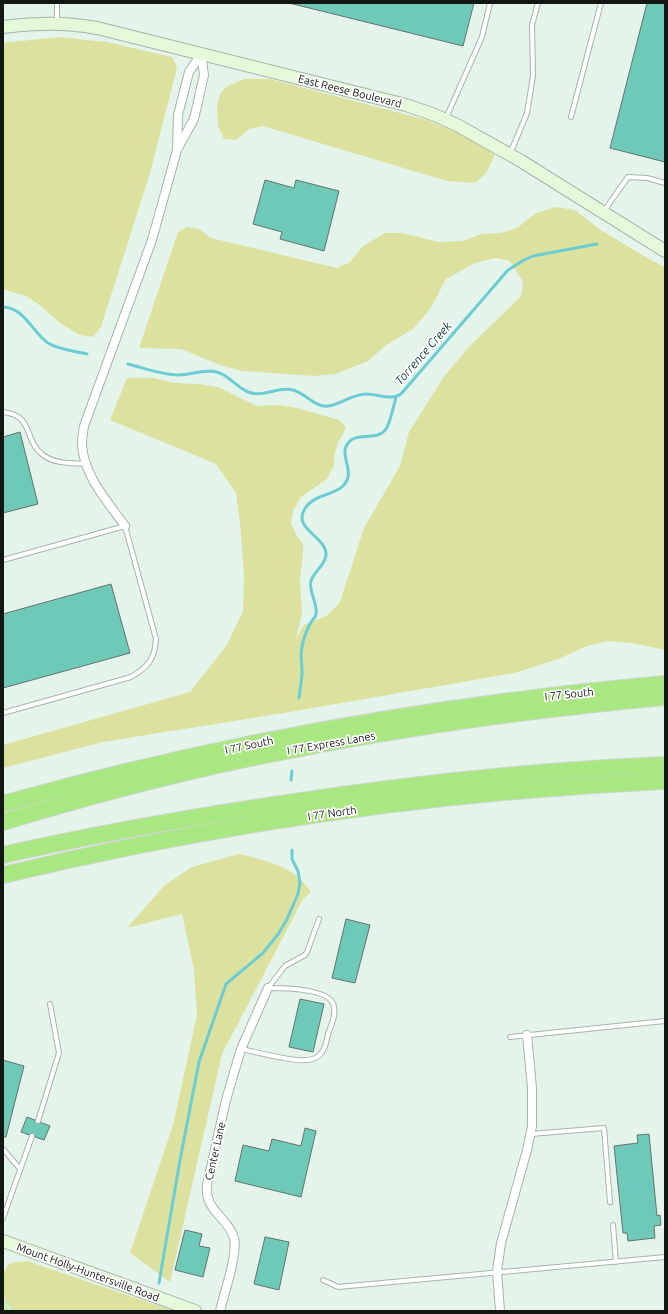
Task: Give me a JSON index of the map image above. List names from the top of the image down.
{
  "streets": {
    "highway": ["I 77 South", "I 77 Express Lanes", "I 77 North"],
    "street": ["East Reese Boulevard", "Center Lane", "Mount Holly-Huntersville Road"]
  },
  "water": ["Torrence Creek"]
}
